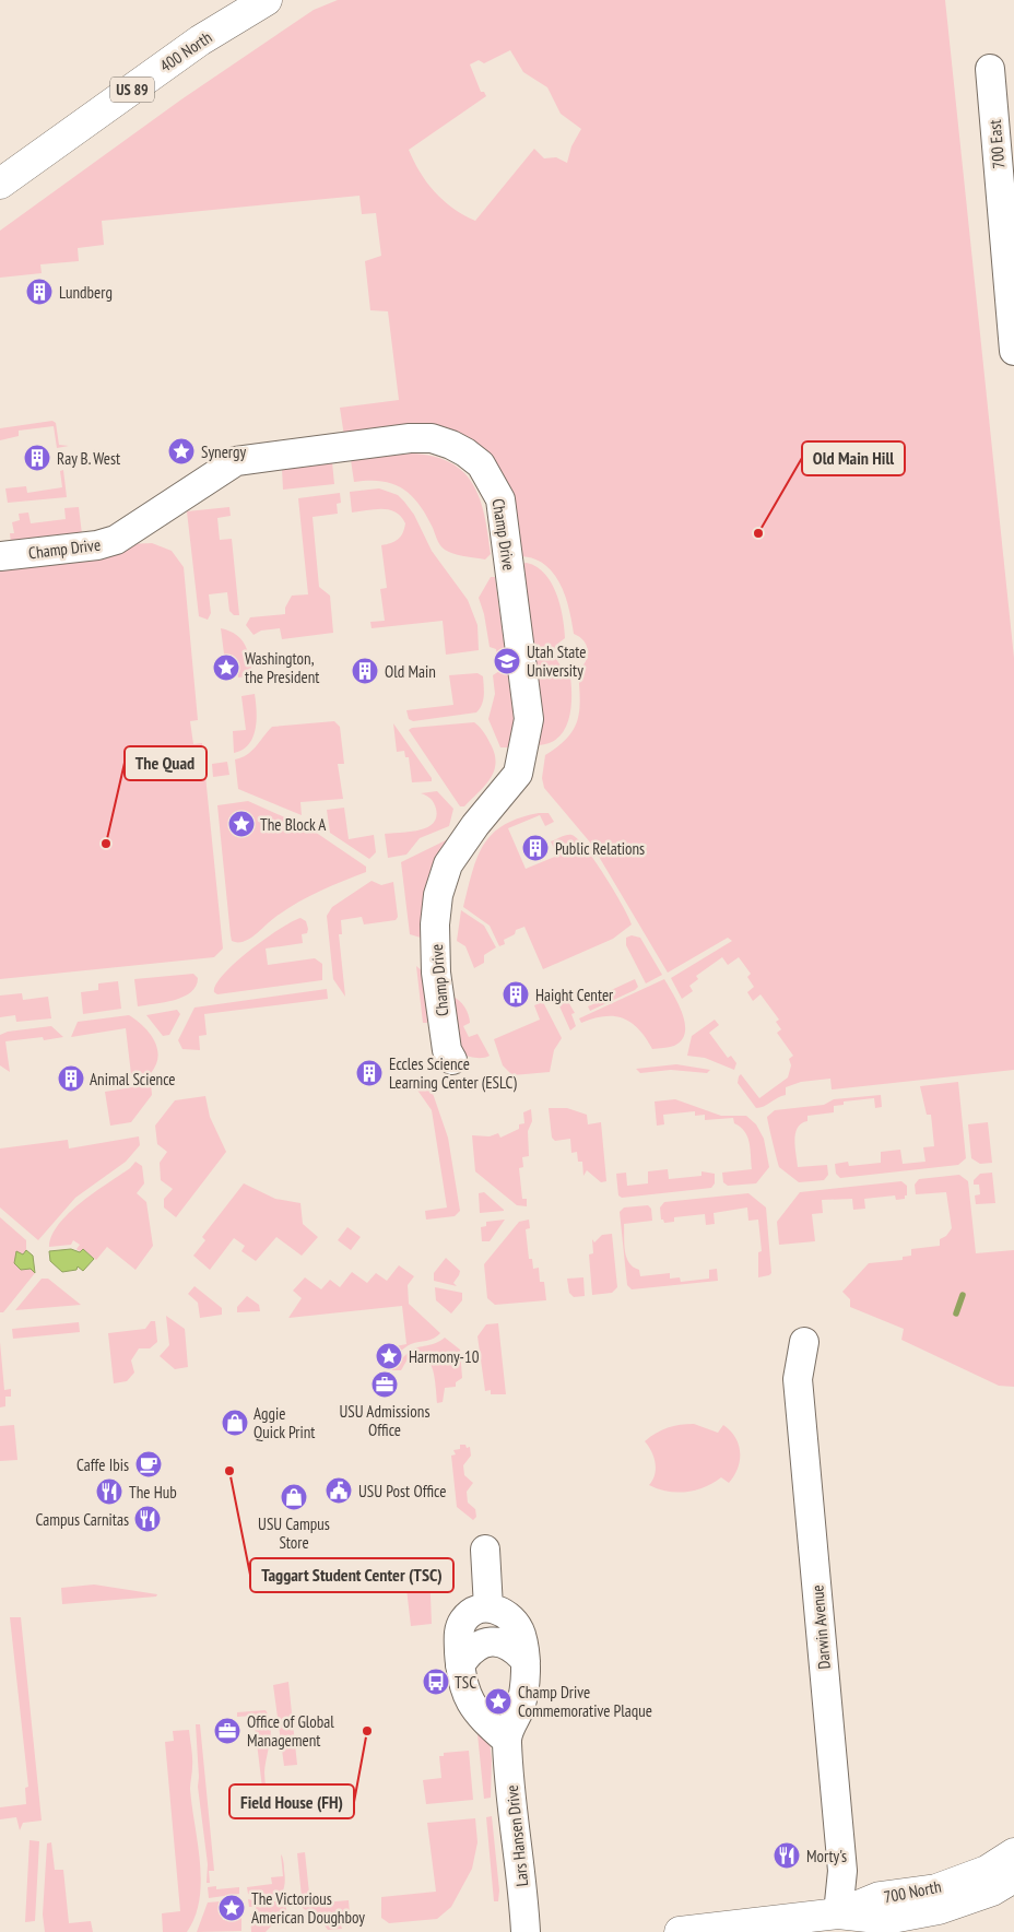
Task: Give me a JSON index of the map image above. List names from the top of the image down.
{
  "streets": {
    "main road": ["400 North", "US 89", "700 North"],
    "street": [
      "700 East",
      "Champ Drive",
      "Darwin Avenue",
      "Lars Hansen Drive"
    ]
  },
  "crossings": [
    ["Darwin Avenue", "700 North"]
  ],
  "places": {
    "building": [
      "Lundberg",
      "Ray B. West",
      "Old Main",
      "Public Relations",
      "Haight Center",
      "Eccles Science Learning Center (ESLC)",
      "Animal Science"
    ],
    "place": [
      "Synergy",
      "Washington, the President",
      "The Block A",
      "Harmony-10",
      "Champ Drive Commemorative Plaque",
      "The Victorious American Doughboy"
    ],
    "other": [
      "Old Main Hill",
      "The Quad",
      "Taggart Student Center (TSC)",
      "Field House (FH)"
    ],
    "school or university": ["Utah State University"],
    "office": ["USU Admissions Office", "Office of Global Management"],
    "shop": ["Aggie Quick Print", "USU Campus Store"],
    "cafe": ["Caffe Ibis"],
    "public building": ["USU Post Office"],
    "restaurant": ["The Hub", "Campus Carnitas", "Morty's"],
    "bus stop": ["TSC"]
  }
}
